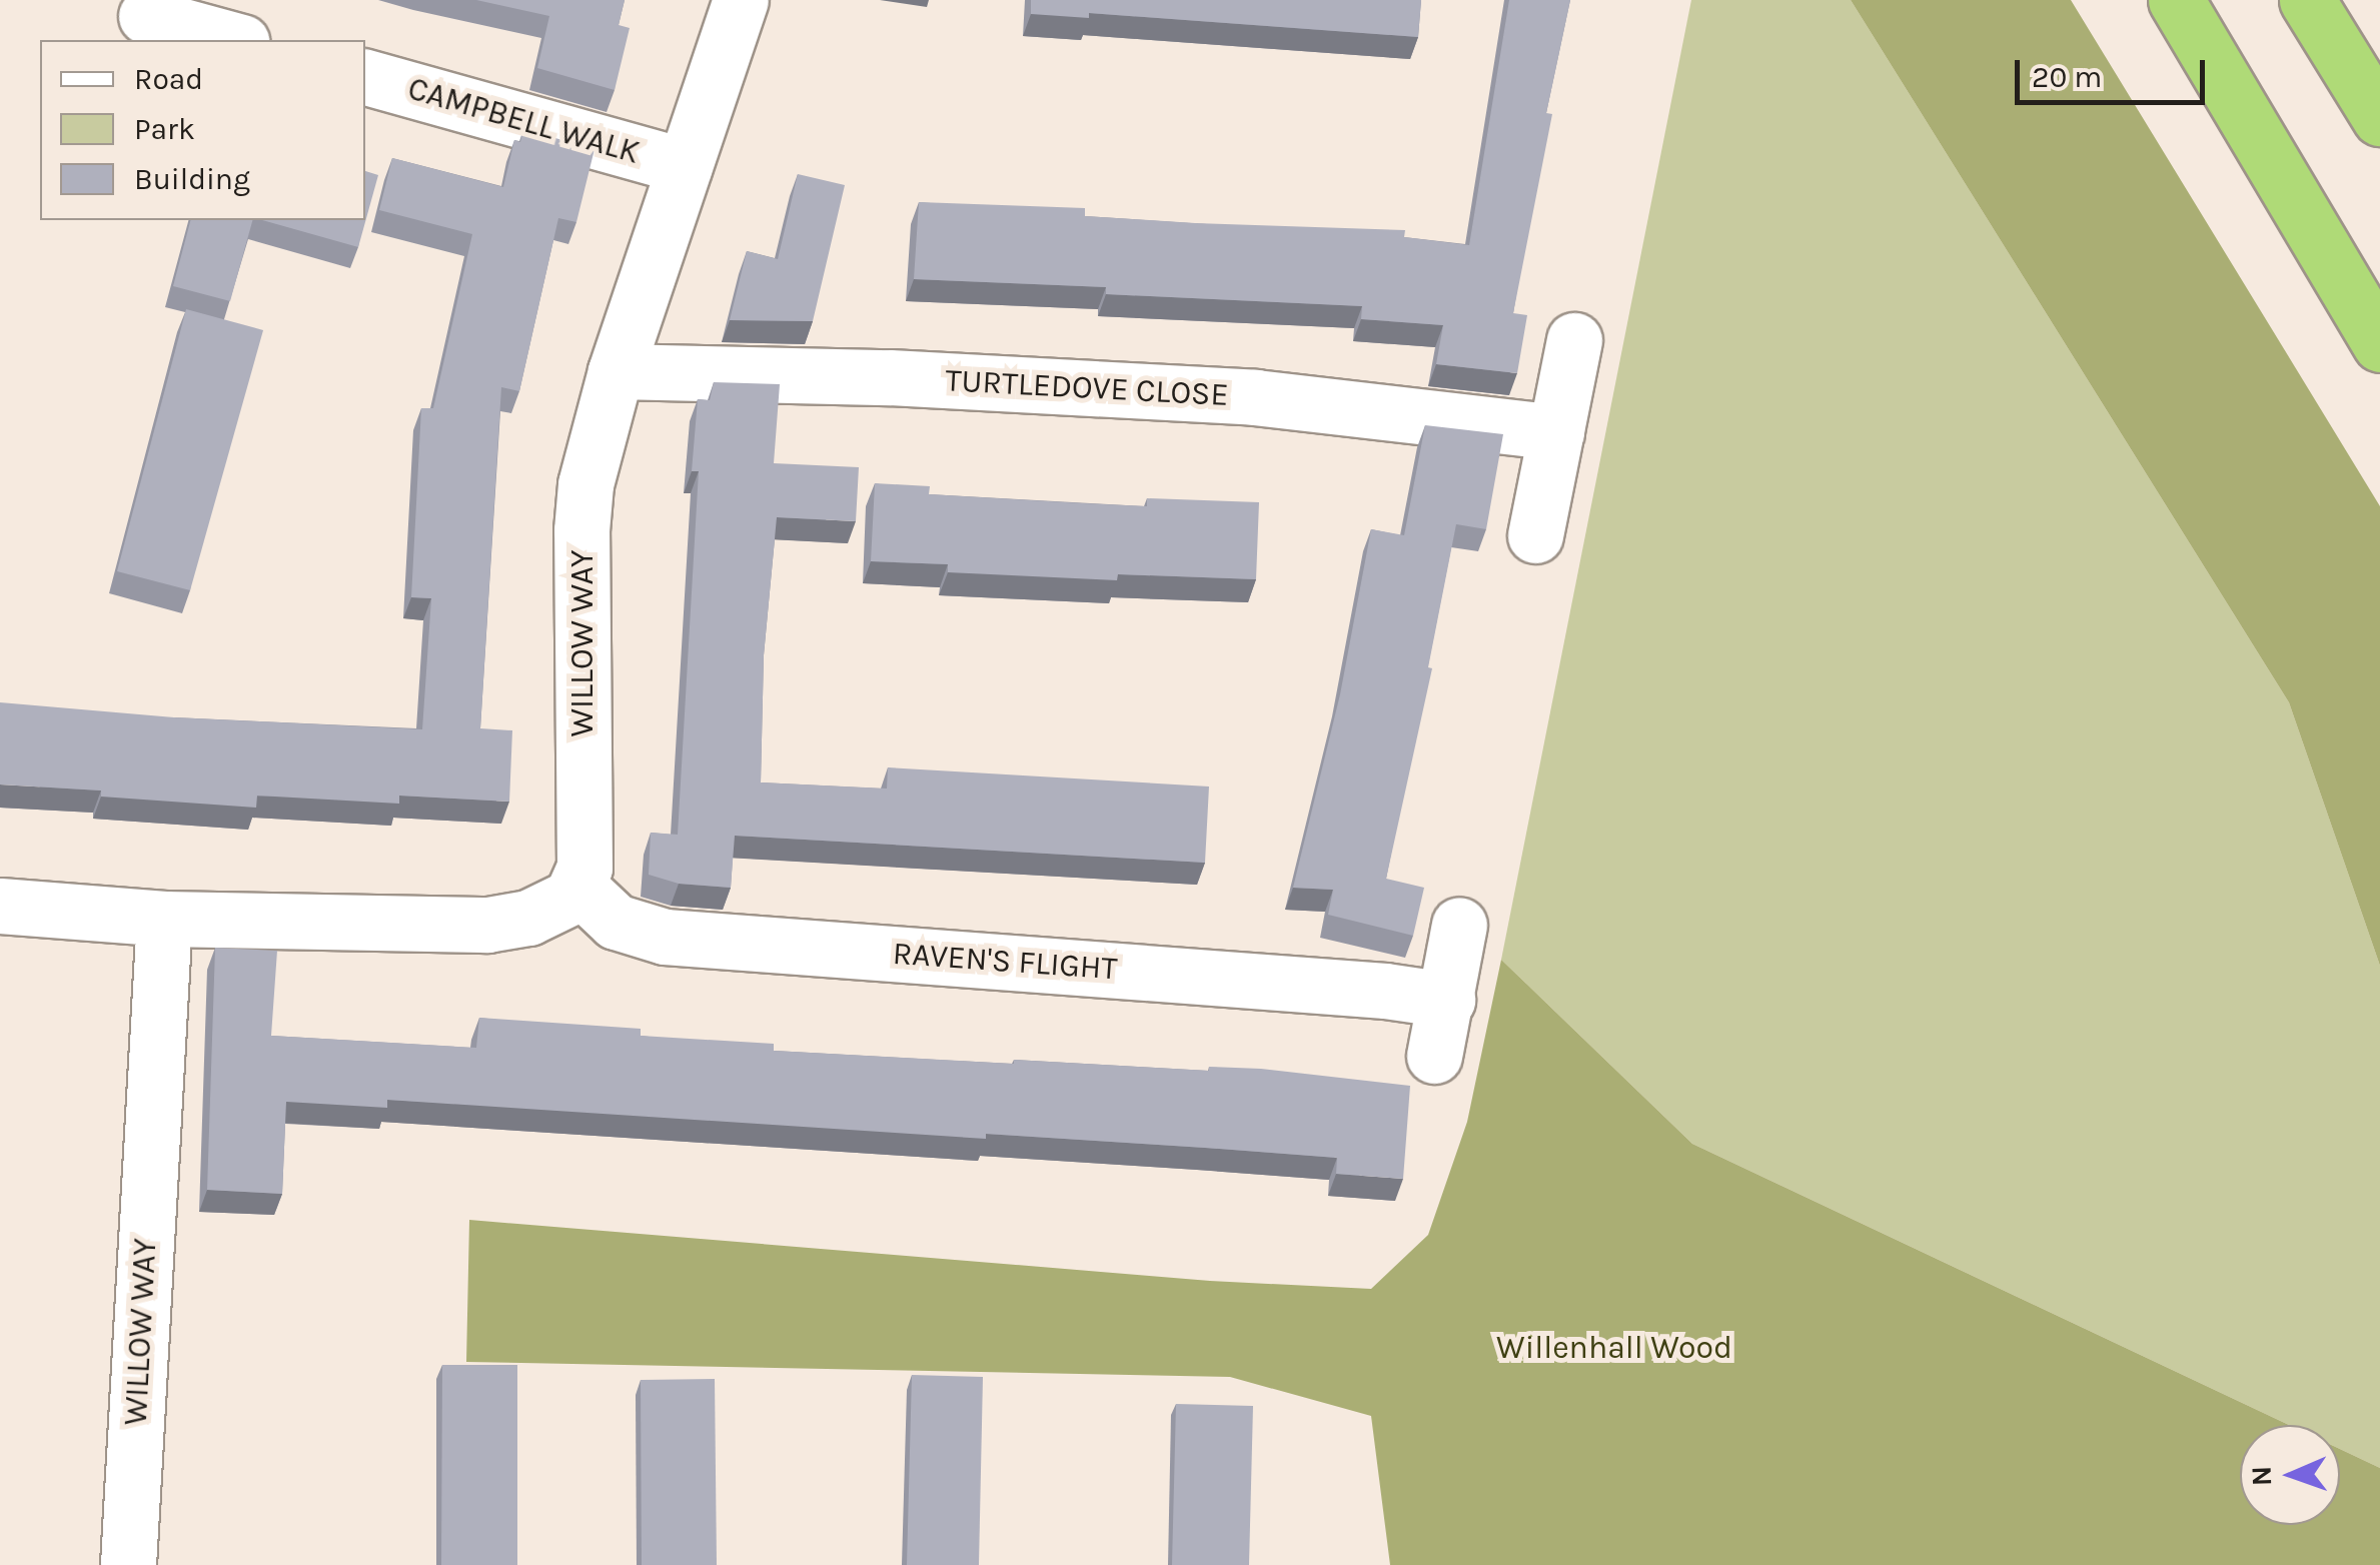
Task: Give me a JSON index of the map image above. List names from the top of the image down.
{
  "streets": {
    "street": [
      "CAMPBELL WALK",
      "TURTLEDOVE CLOSE",
      "WILLOW WAY",
      "RAVEN'S FLIGHT"
    ]
  },
  "crossings": [
    ["CAMPBELL WALK", "WILLOW WAY"],
    ["TURTLEDOVE CLOSE", "WILLOW WAY"],
    ["WILLOW WAY", "RAVEN'S FLIGHT"]
  ],
  "parks": ["Willenhall Wood"],
  "legend": ["Road", "Park", "Building"],
  "scale_bar": "20 m",
  "north": "left"
}
